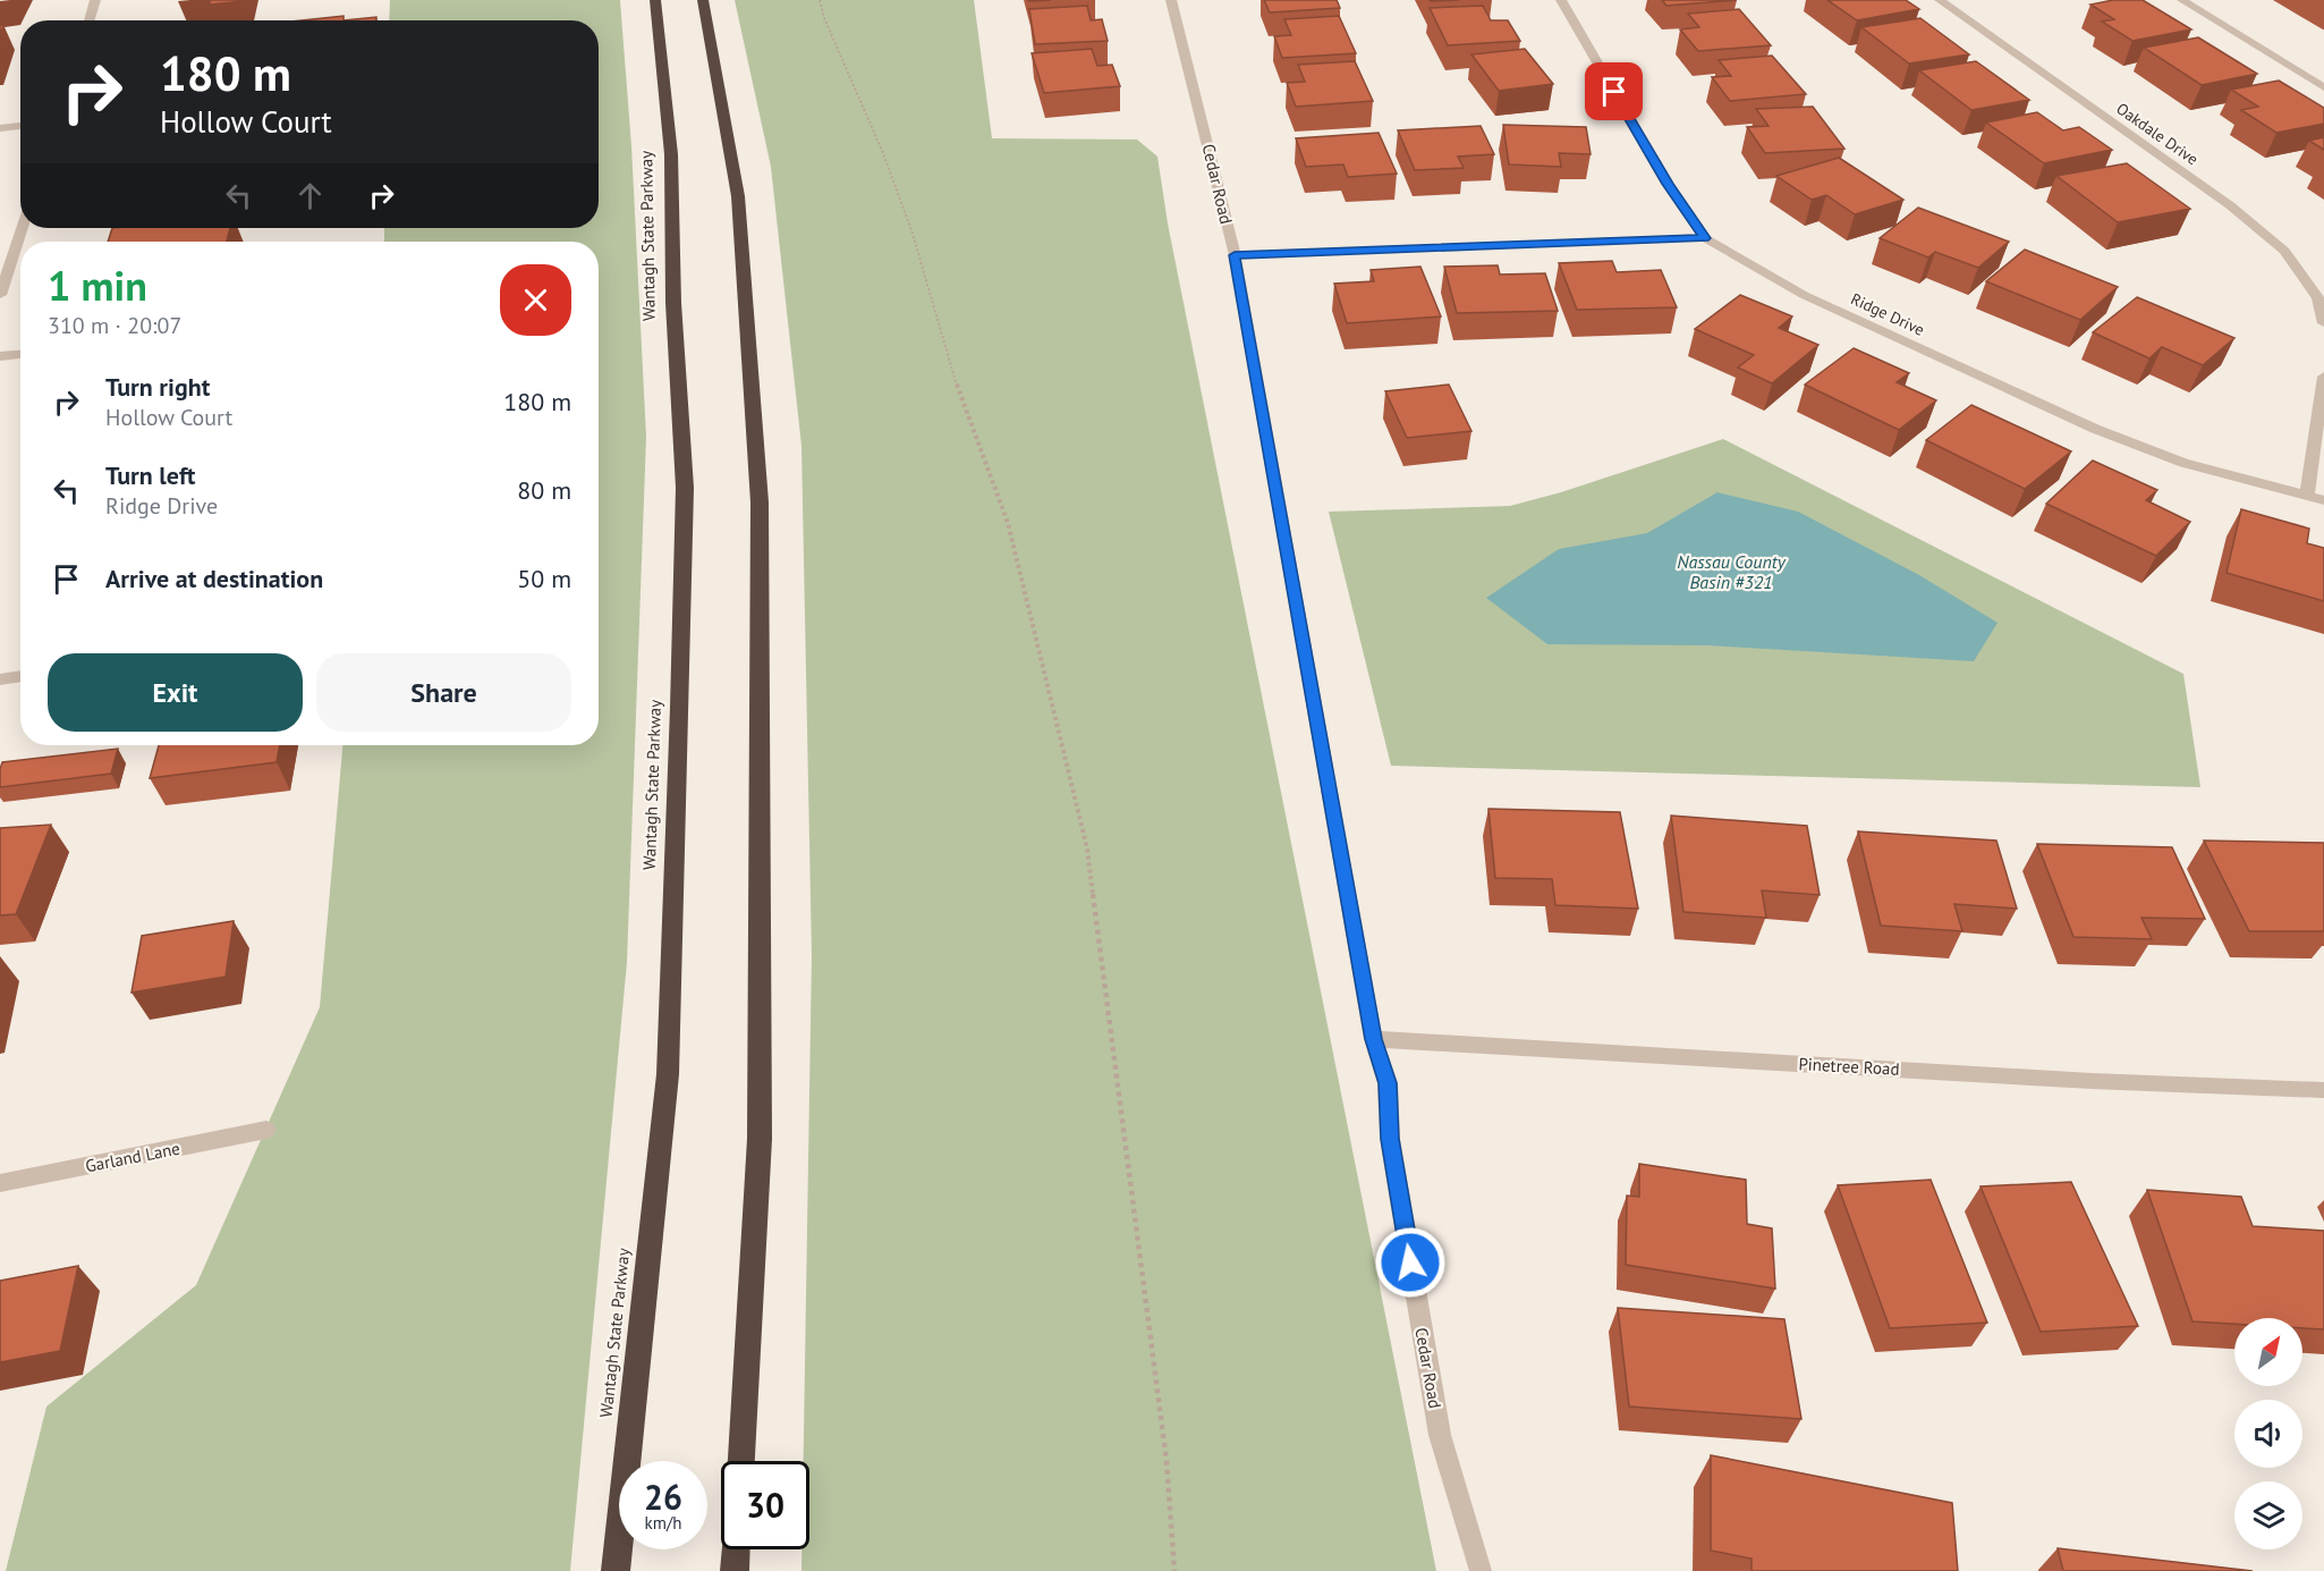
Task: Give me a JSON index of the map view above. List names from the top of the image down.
{
  "streets": {
    "highway": ["Wantagh State Parkway"],
    "street": [
      "Oakdale Drive",
      "Cedar Road",
      "Ridge Drive",
      "Pinetree Road",
      "Garland Lane"
    ]
  },
  "crossings": [
    ["Cedar Road", "Pinetree Road"]
  ],
  "water": ["Nassau County Basin #321"],
  "north": "top right",
  "page": {
    "turn": ["180 m", "Hollow Court"],
    "heading": ["1 min", "310 m · 20:07"],
    "list": [
      {
        "name": "Turn right",
        "note": "Hollow Court",
        "value": "180 m"
      },
      {
        "name": "Turn left",
        "note": "Ridge Drive",
        "value": "80 m"
      },
      {
        "name": "Arrive at destination",
        "value": "50 m"
      }
    ],
    "buttons": ["Exit", "Share"],
    "speed": "26 km/h",
    "limit": "30"
  }
}
